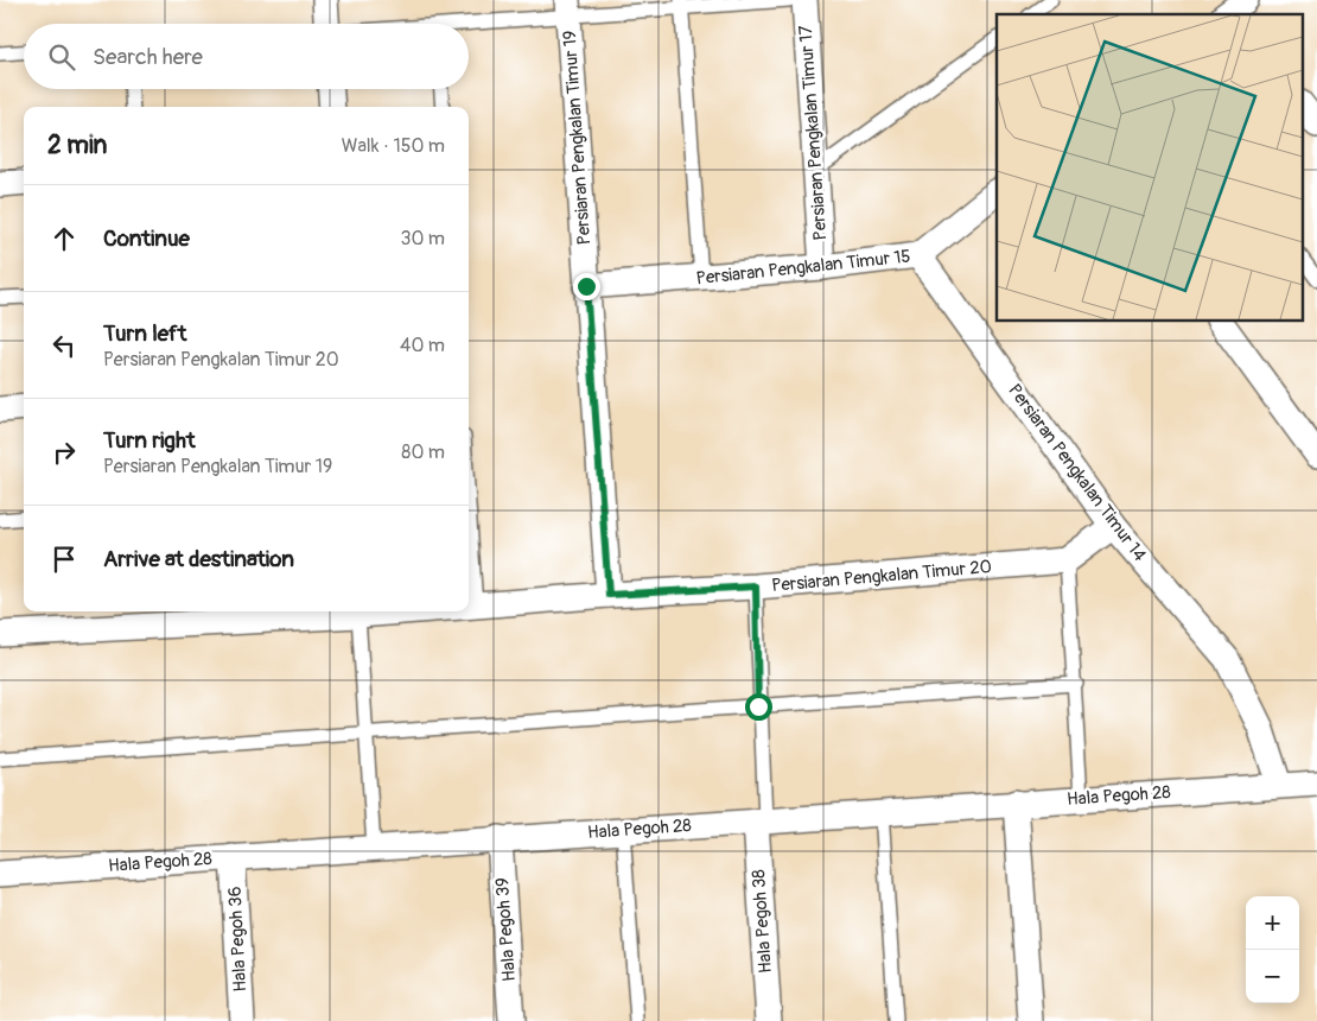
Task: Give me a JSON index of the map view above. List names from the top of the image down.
{
  "streets": {
    "street": [
      "Persiaran Pengkalan Timur 17",
      "Persiaran Pengkalan Timur 19",
      "Persiaran Pengkalan Timur 15",
      "Persiaran Pengkalan Timur 14",
      "Persiaran Pengkalan Timur 20",
      "Hala Pegoh 28",
      "Hala Pegoh 38",
      "Hala Pegoh 39",
      "Hala Pegoh 36"
    ]
  },
  "crossings": [
    ["Persiaran Pengkalan Timur 17", "Persiaran Pengkalan Timur 15"],
    ["Persiaran Pengkalan Timur 19", "Persiaran Pengkalan Timur 15"],
    ["Persiaran Pengkalan Timur 19", "Persiaran Pengkalan Timur 20"],
    ["Persiaran Pengkalan Timur 15", "Persiaran Pengkalan Timur 14"],
    ["Persiaran Pengkalan Timur 14", "Hala Pegoh 28"],
    ["Hala Pegoh 28", "Hala Pegoh 38"],
    ["Hala Pegoh 28", "Hala Pegoh 39"],
    ["Hala Pegoh 28", "Hala Pegoh 36"]
  ],
  "page": {
    "search": "Search here",
    "heading": ["2 min", "Walk · 150 m"],
    "list": [
      ["Continue", "30 m"],
      ["Turn left", "Persiaran Pengkalan Timur 20", "40 m"],
      ["Turn right", "Persiaran Pengkalan Timur 19", "80 m"],
      "Arrive at destination"
    ],
    "map_buttons": ["+", "−"]
  }
}
